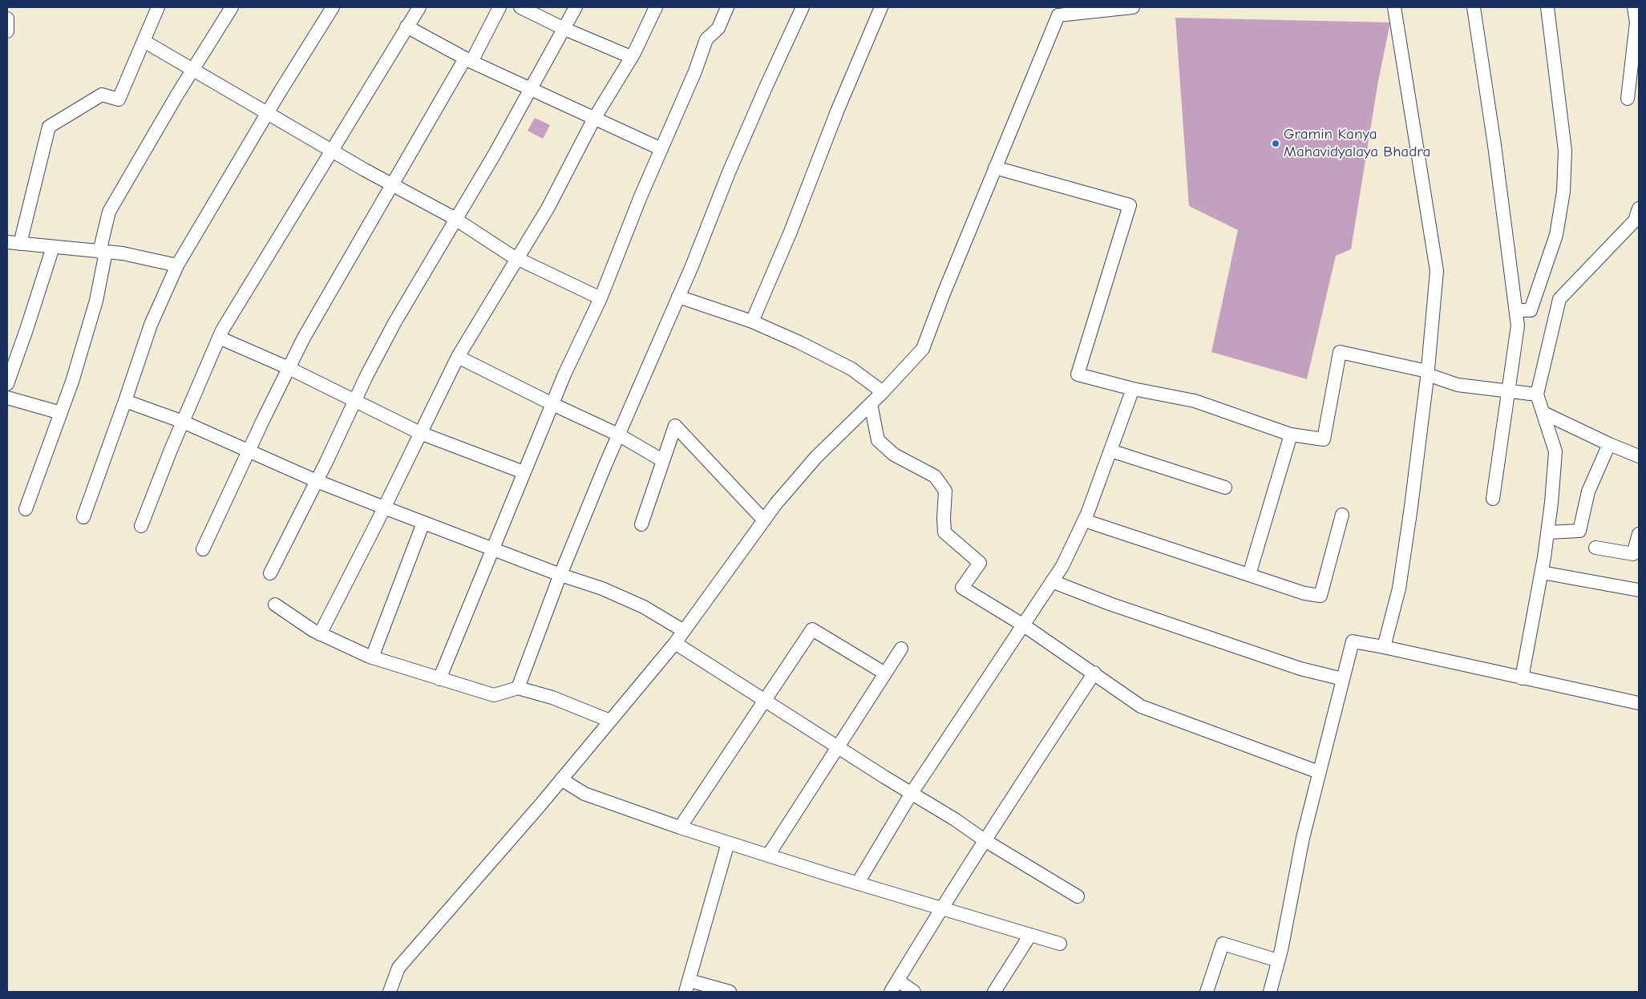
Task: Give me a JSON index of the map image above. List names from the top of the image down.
{
  "places": ["Gramin Kanya Mahavidyalaya Bhadra"]
}
